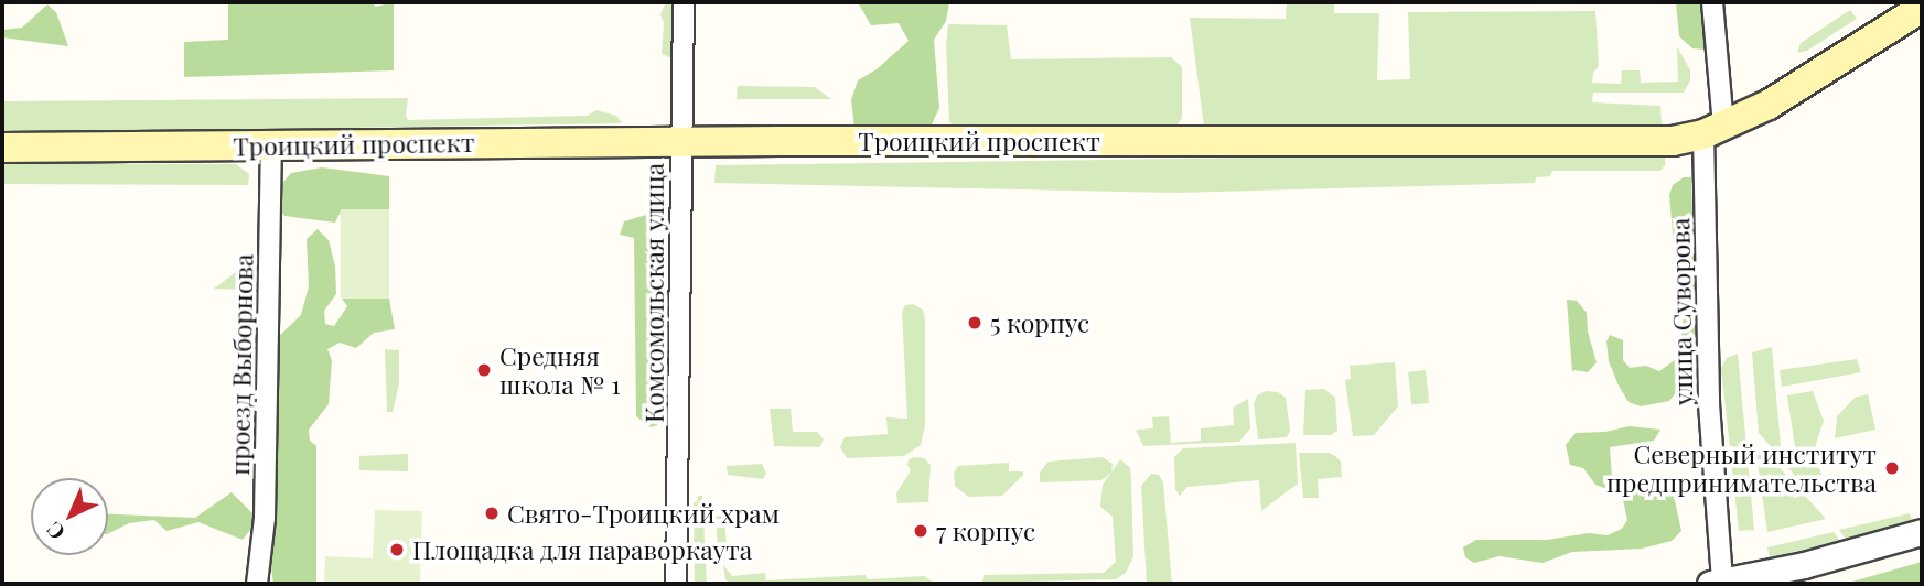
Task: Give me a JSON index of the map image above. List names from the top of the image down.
{
  "streets": {
    "main road": ["Троицкий проспект"],
    "street": ["Комсомольская улица", "улица Суворова", "проезд Выборнова"]
  },
  "crossings": [
    ["Троицкий проспект", "Комсомольская улица"],
    ["Троицкий проспект", "улица Суворова"],
    ["Троицкий проспект", "проезд Выборнова"]
  ],
  "places": [
    "5 корпус",
    "Средняя школа № 1",
    "Северный институт предпринимательства",
    "Свято-Троицкий храм",
    "7 корпус",
    "Площадка для параворкаута"
  ],
  "north": "bottom left"
}
